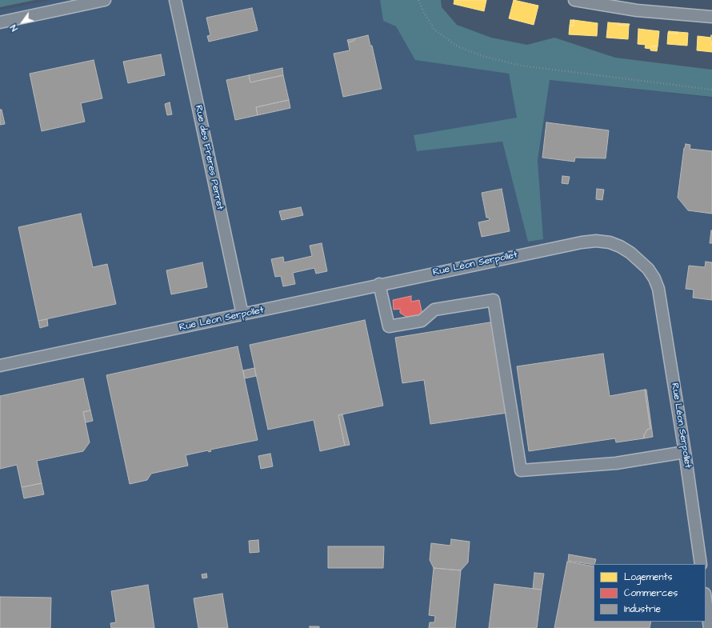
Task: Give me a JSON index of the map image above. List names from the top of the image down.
{
  "streets": {
    "street": ["Rue des Frères Perret", "Rue Léon Serpollet"]
  },
  "crossings": [
    ["Rue des Frères Perret", "Rue Léon Serpollet"]
  ],
  "legend": ["Logements", "Commerces", "Industrie"],
  "north": "bottom left"
}
